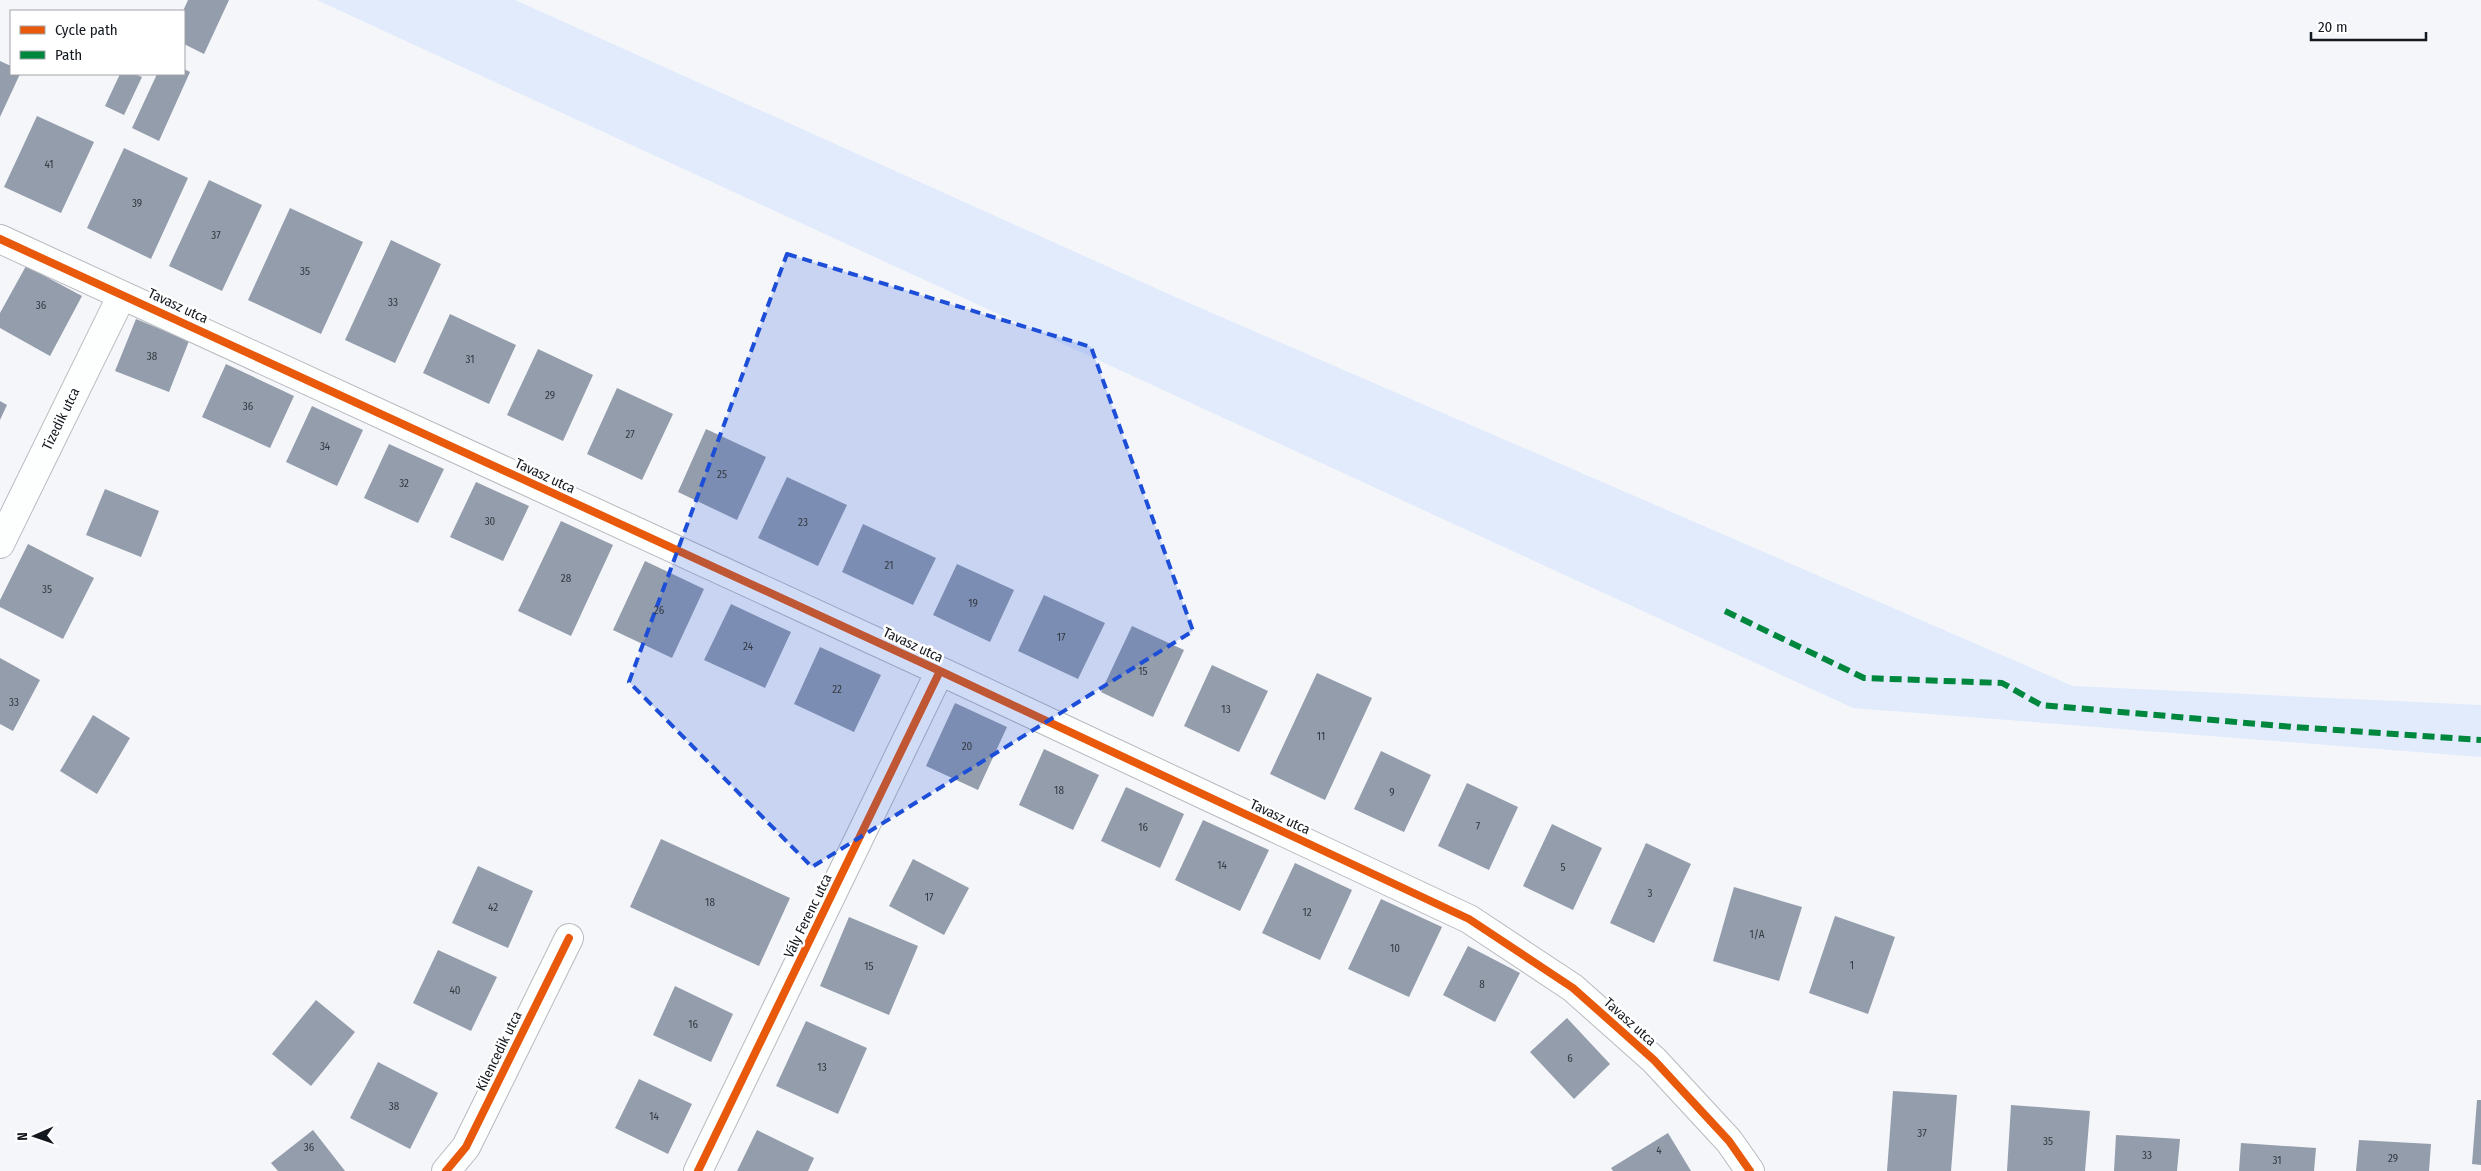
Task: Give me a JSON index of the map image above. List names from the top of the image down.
{
  "streets": {
    "street": [
      "Tavasz utca",
      "Tizedik utca",
      "Vály Ferenc utca",
      "Kilencedik utca"
    ]
  },
  "crossings": [
    ["Tavasz utca", "Tizedik utca"],
    ["Tavasz utca", "Vály Ferenc utca"]
  ],
  "house_numbers": [
    "41",
    "39",
    "37",
    "35",
    "33",
    "36",
    "38",
    "31",
    "29",
    "36",
    "27",
    "34",
    "25",
    "32",
    "30",
    "23",
    "21",
    "28",
    "35",
    "19",
    "26",
    "17",
    "24",
    "15",
    "22",
    "33",
    "13",
    "11",
    "20",
    "18",
    "9",
    "7",
    "16",
    "14",
    "5",
    "3",
    "17",
    "18",
    "42",
    "12",
    "1/A",
    "10",
    "1",
    "15",
    "8",
    "40",
    "16",
    "6",
    "13",
    "38",
    "14",
    "37",
    "35",
    "36",
    "4",
    "33",
    "29",
    "31"
  ],
  "legend": ["Cycle path", "Path"],
  "scale_bar": "20 m",
  "north": "left"
}
